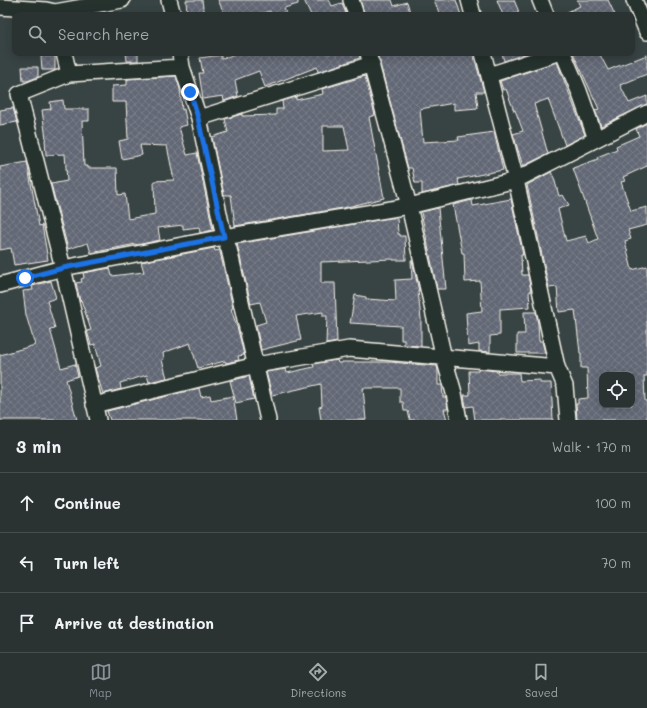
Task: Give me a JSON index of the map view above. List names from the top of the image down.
{
  "page": {
    "search": "Search here",
    "heading": ["3 min", "Walk · 170 m"],
    "list": [
      ["Continue", "100 m"],
      ["Turn left", "70 m"],
      "Arrive at destination"
    ],
    "nav": ["Map", "Directions", "Saved"]
  }
}
